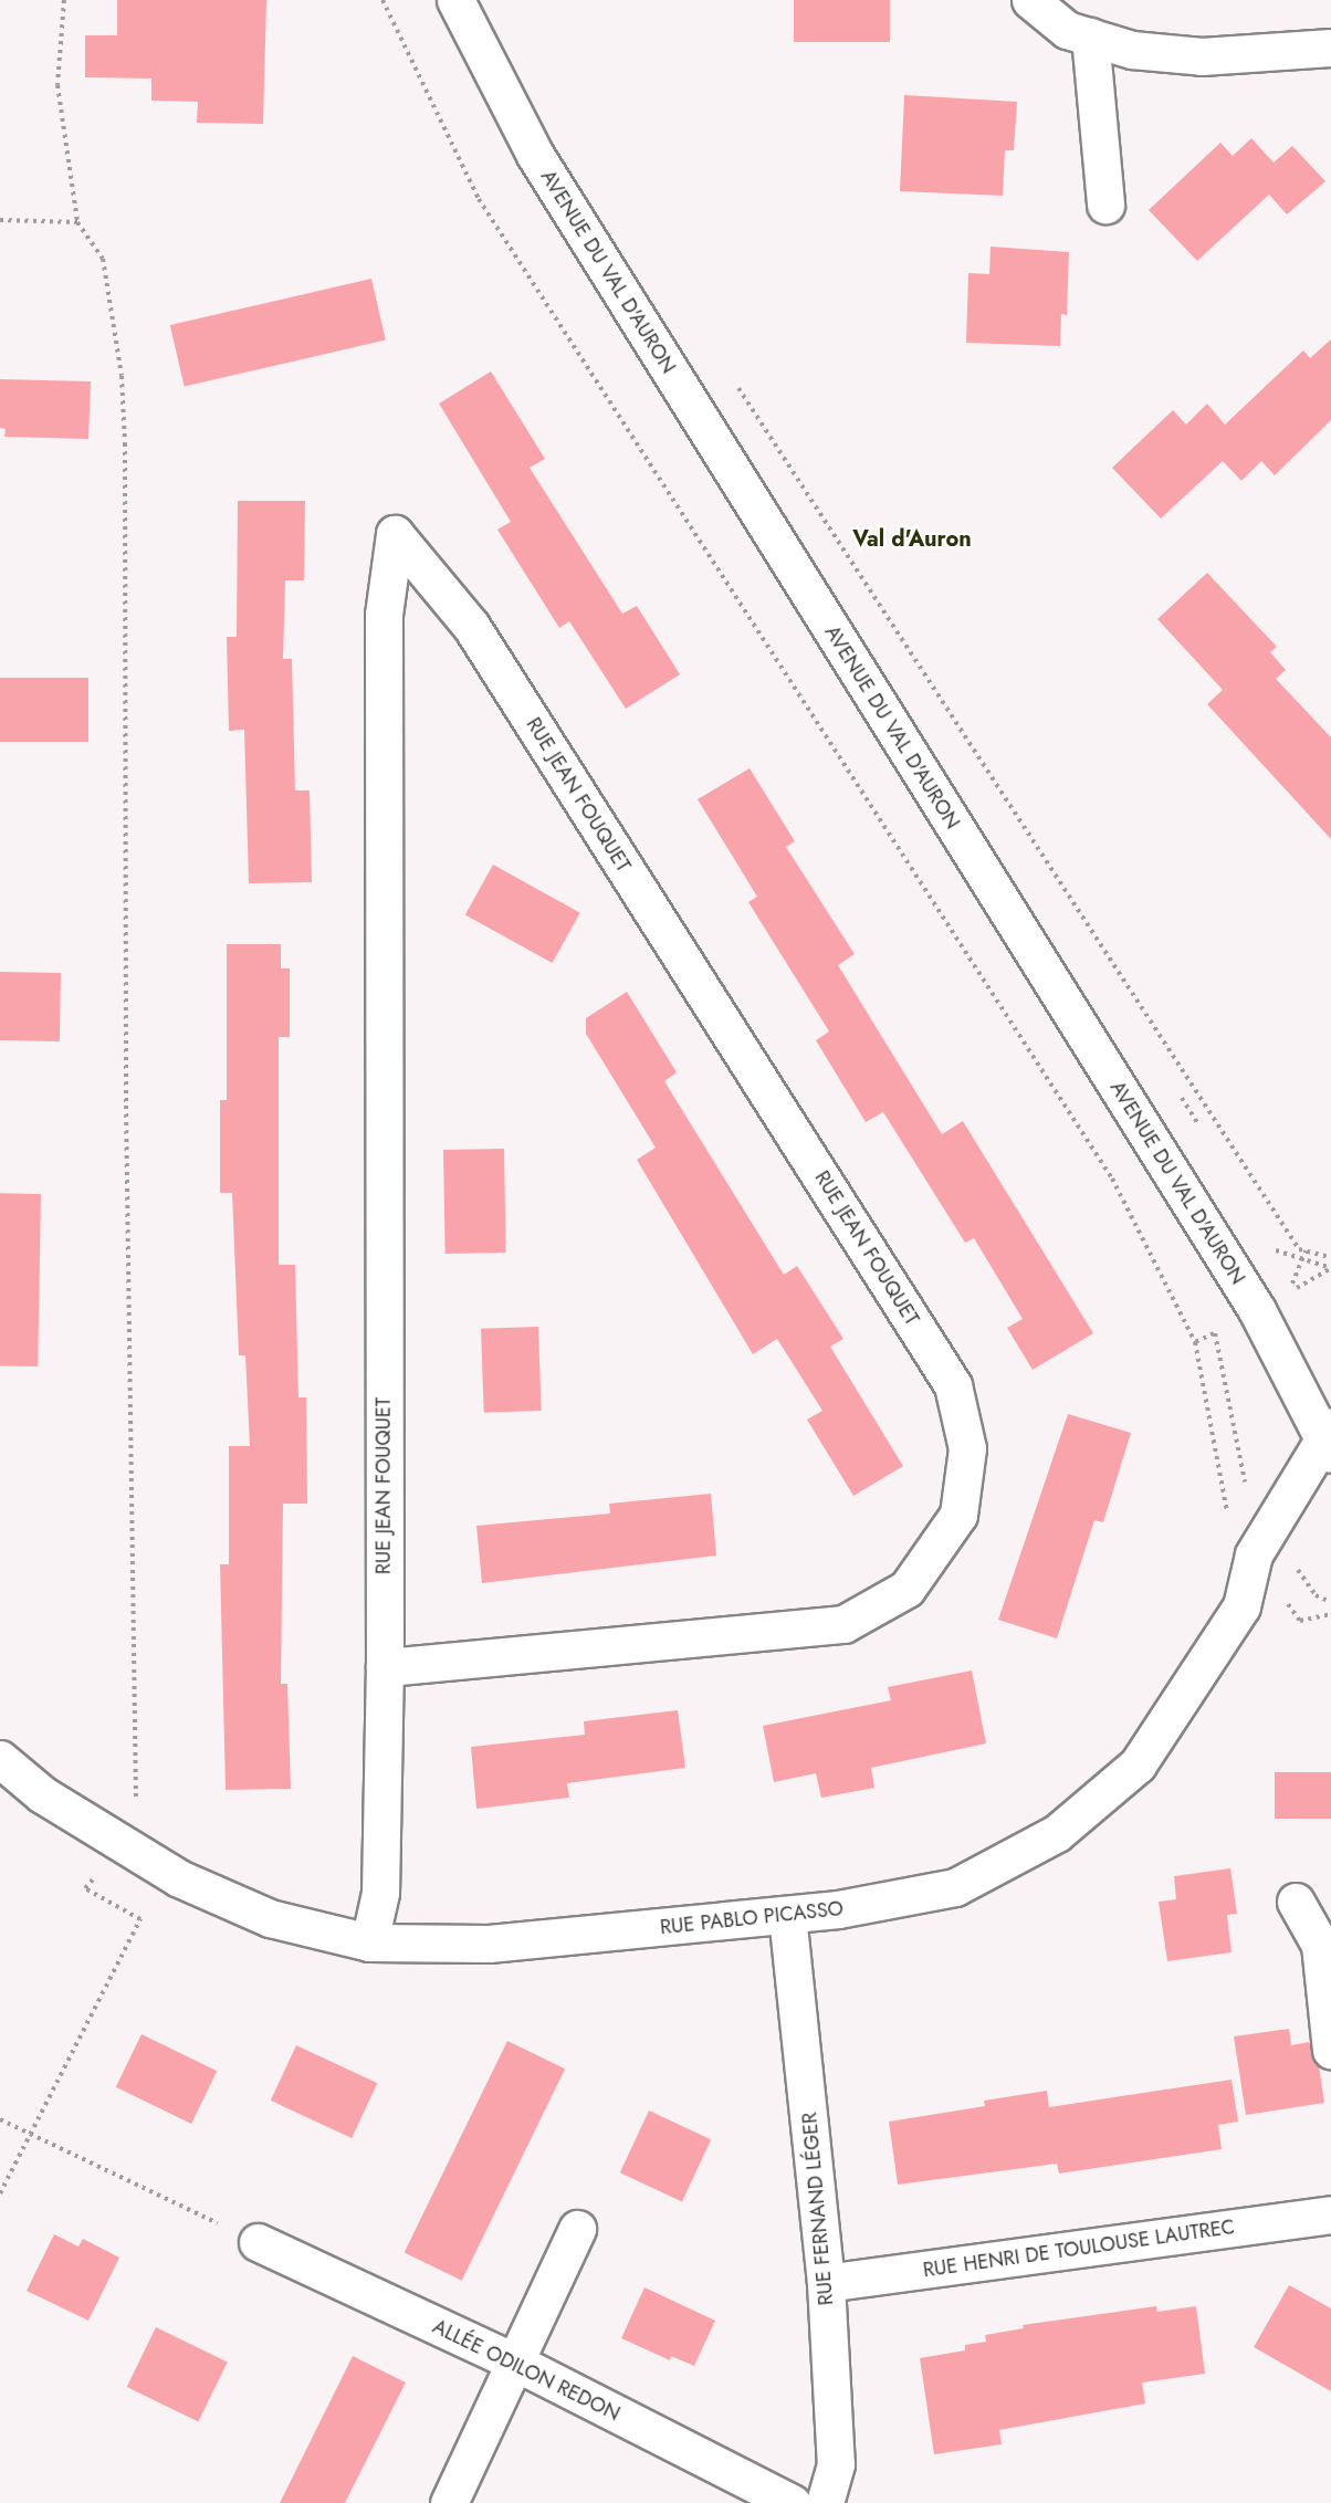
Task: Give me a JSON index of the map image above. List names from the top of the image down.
{
  "streets": {
    "street": [
      "AVENUE DU VAL D'AURON",
      "RUE JEAN FOUQUET",
      "RUE PABLO PICASSO",
      "RUE FERNAND LÉGER",
      "RUE HENRI DE TOULOUSE LAUTREC",
      "ALLÉE ODILON REDON"
    ]
  },
  "crossings": [
    ["AVENUE DU VAL D'AURON", "RUE PABLO PICASSO"],
    ["RUE JEAN FOUQUET", "RUE PABLO PICASSO"],
    ["RUE PABLO PICASSO", "RUE FERNAND LÉGER"],
    ["RUE FERNAND LÉGER", "RUE HENRI DE TOULOUSE LAUTREC"]
  ],
  "districts": ["Val d'Auron"]
}
